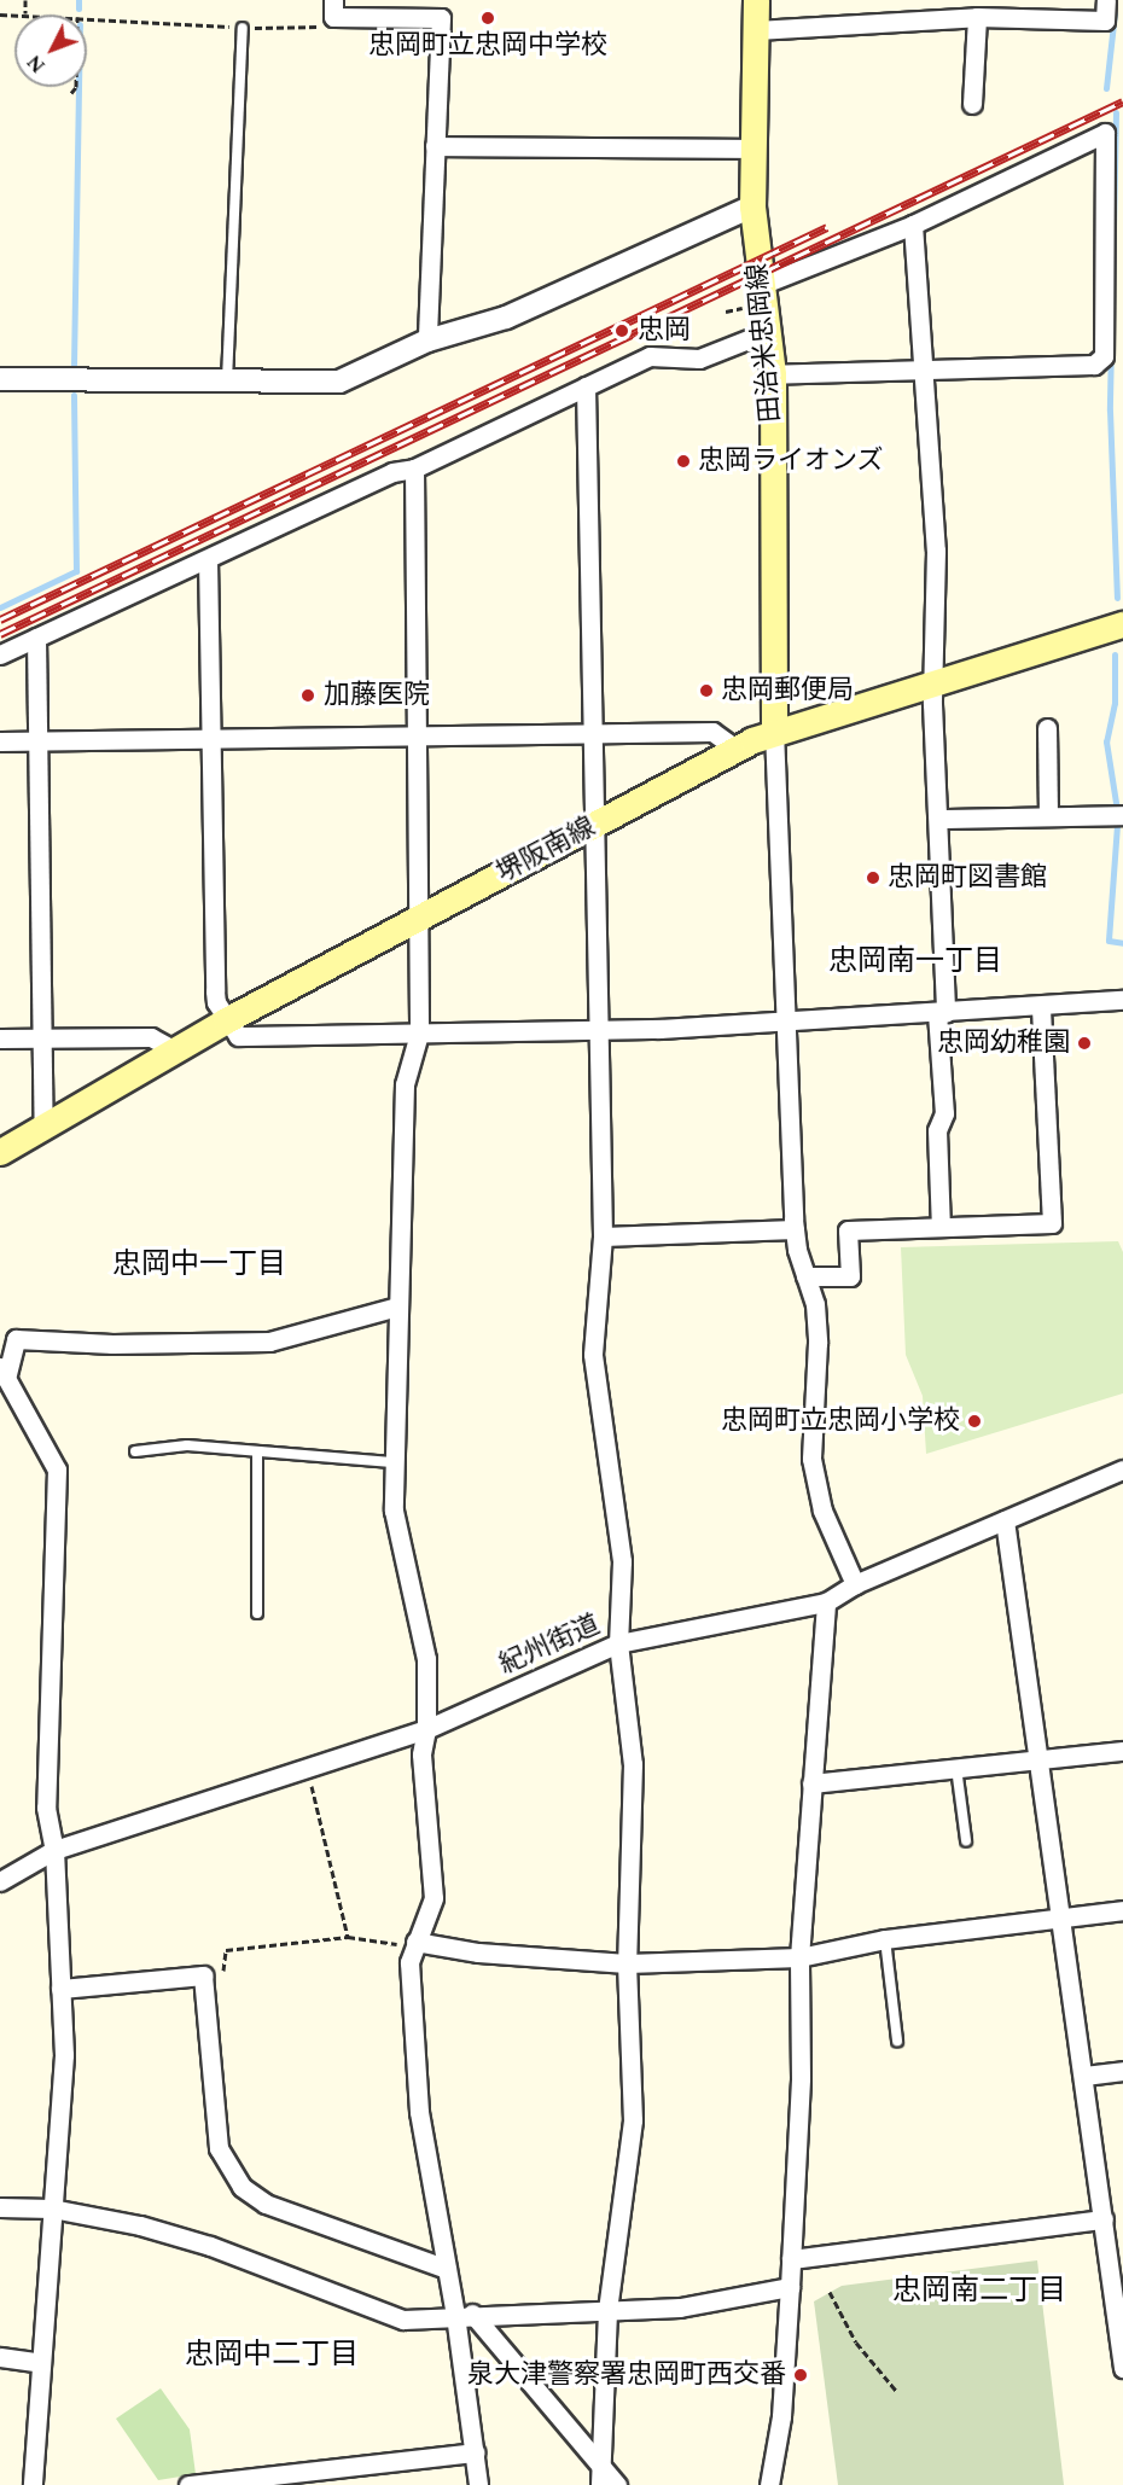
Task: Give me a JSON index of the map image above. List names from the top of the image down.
{
  "streets": {
    "main road": ["田治米忠岡線", "堺阪南線"],
    "street": ["紀州街道"]
  },
  "crossings": [
    ["田治米忠岡線", "堺阪南線"]
  ],
  "districts": [
    "忠岡南一丁目",
    "忠岡中一丁目",
    "忠岡南二丁目",
    "忠岡中二丁目"
  ],
  "places": [
    "忠岡町立忠岡中学校",
    "忠岡",
    "忠岡ライオンズ",
    "忠岡郵便局",
    "加藤医院",
    "忠岡町図書館",
    "忠岡幼稚園",
    "忠岡町立忠岡小学校",
    "泉大津警察署忠岡町西交番"
  ],
  "north": "bottom left"
}
